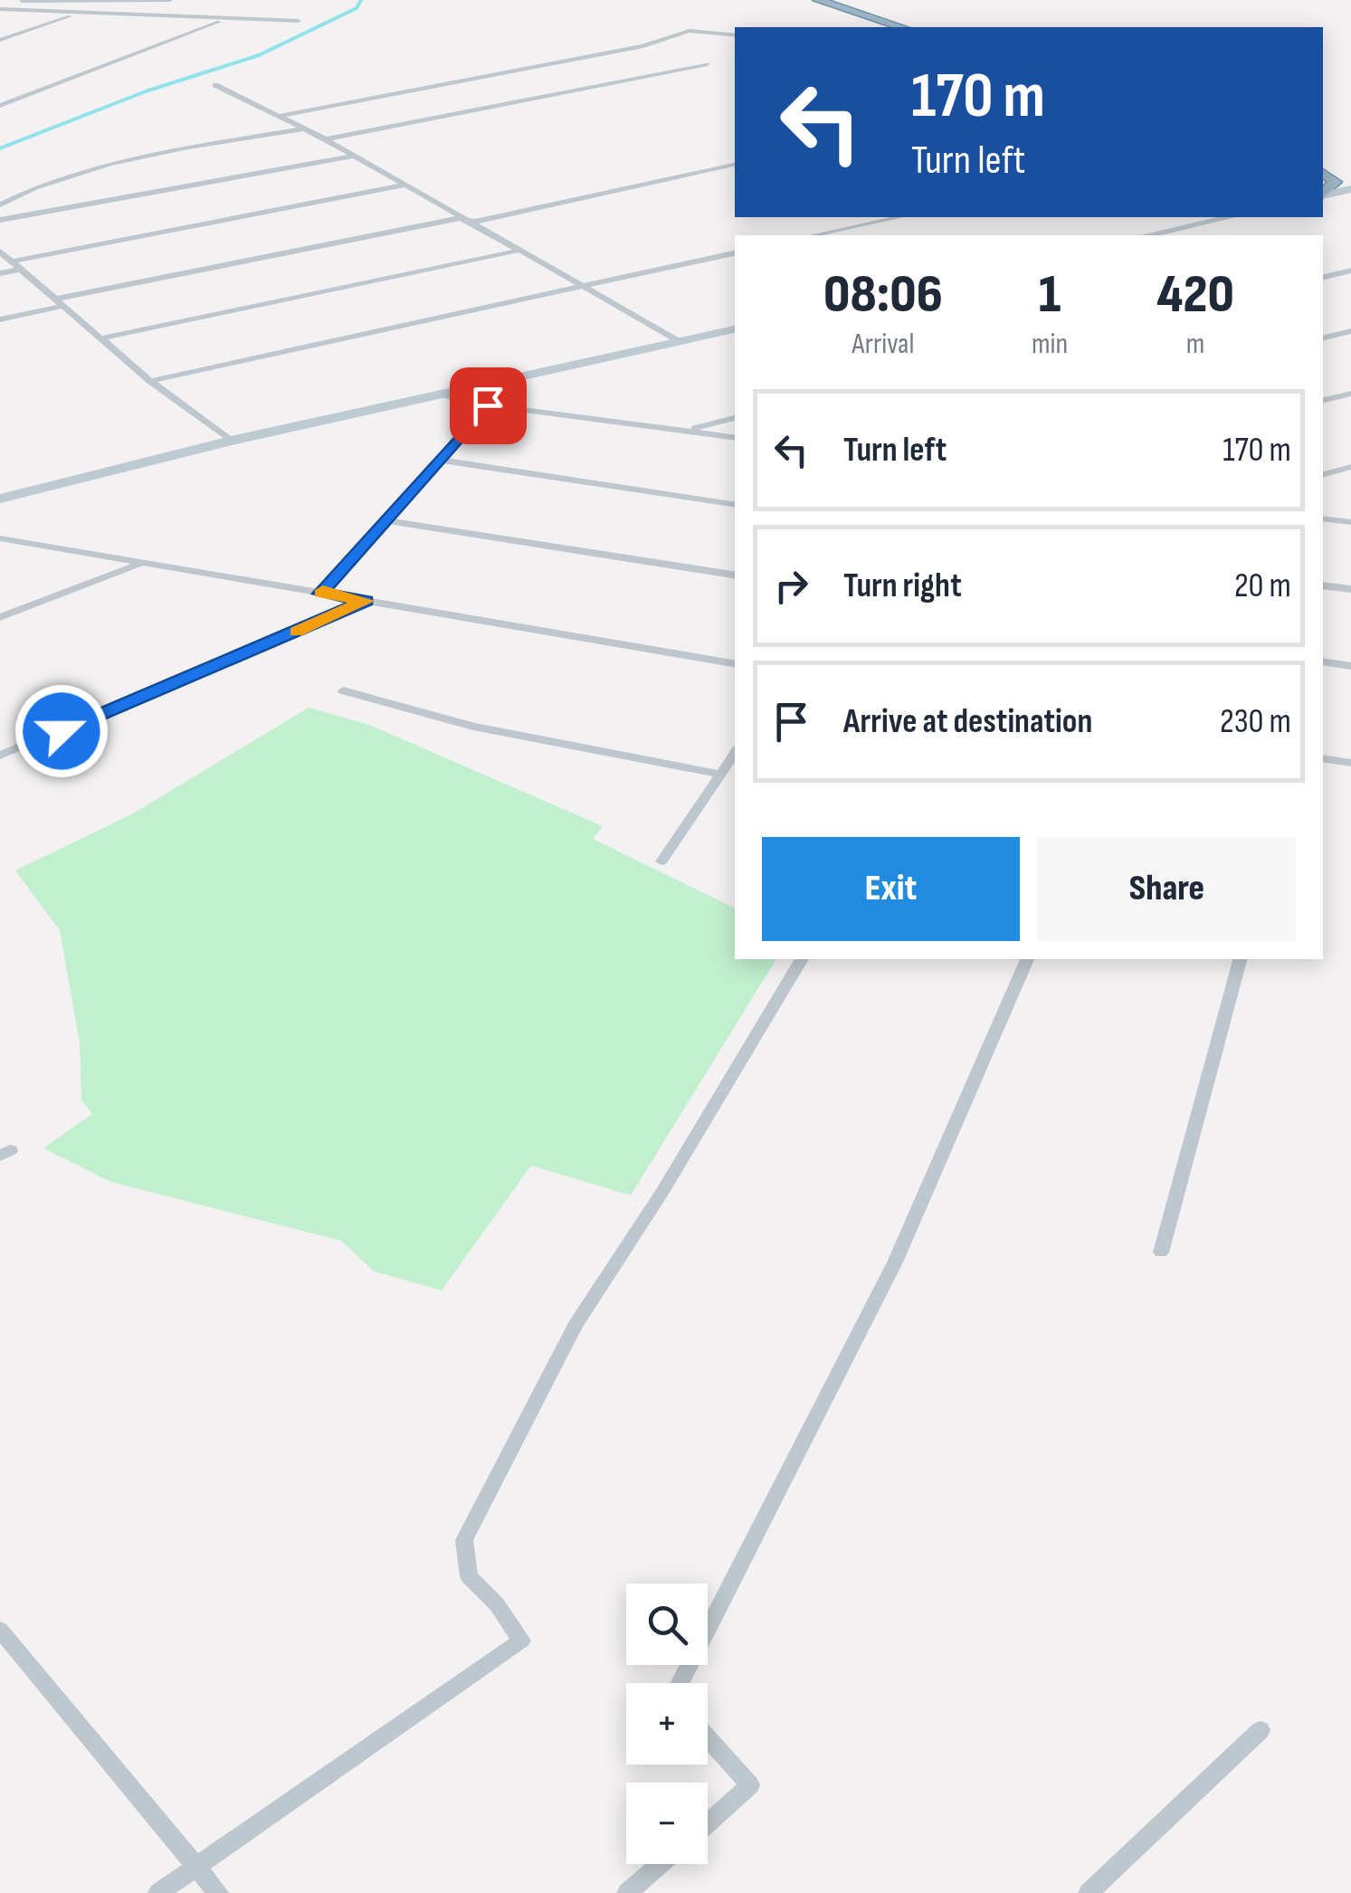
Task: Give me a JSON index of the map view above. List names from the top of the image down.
{
  "page": {
    "turn": ["170 m", "Turn left"],
    "eta": [
      "08:06",
      "Arrival",
      "1",
      "min",
      "420",
      "m"
    ],
    "list": [
      {
        "name": "Turn left",
        "value": "170 m"
      },
      {
        "name": "Turn right",
        "value": "20 m"
      },
      {
        "name": "Arrive at destination",
        "value": "230 m"
      }
    ],
    "buttons": ["Exit", "Share"],
    "map_buttons": ["+", "−"]
  }
}
